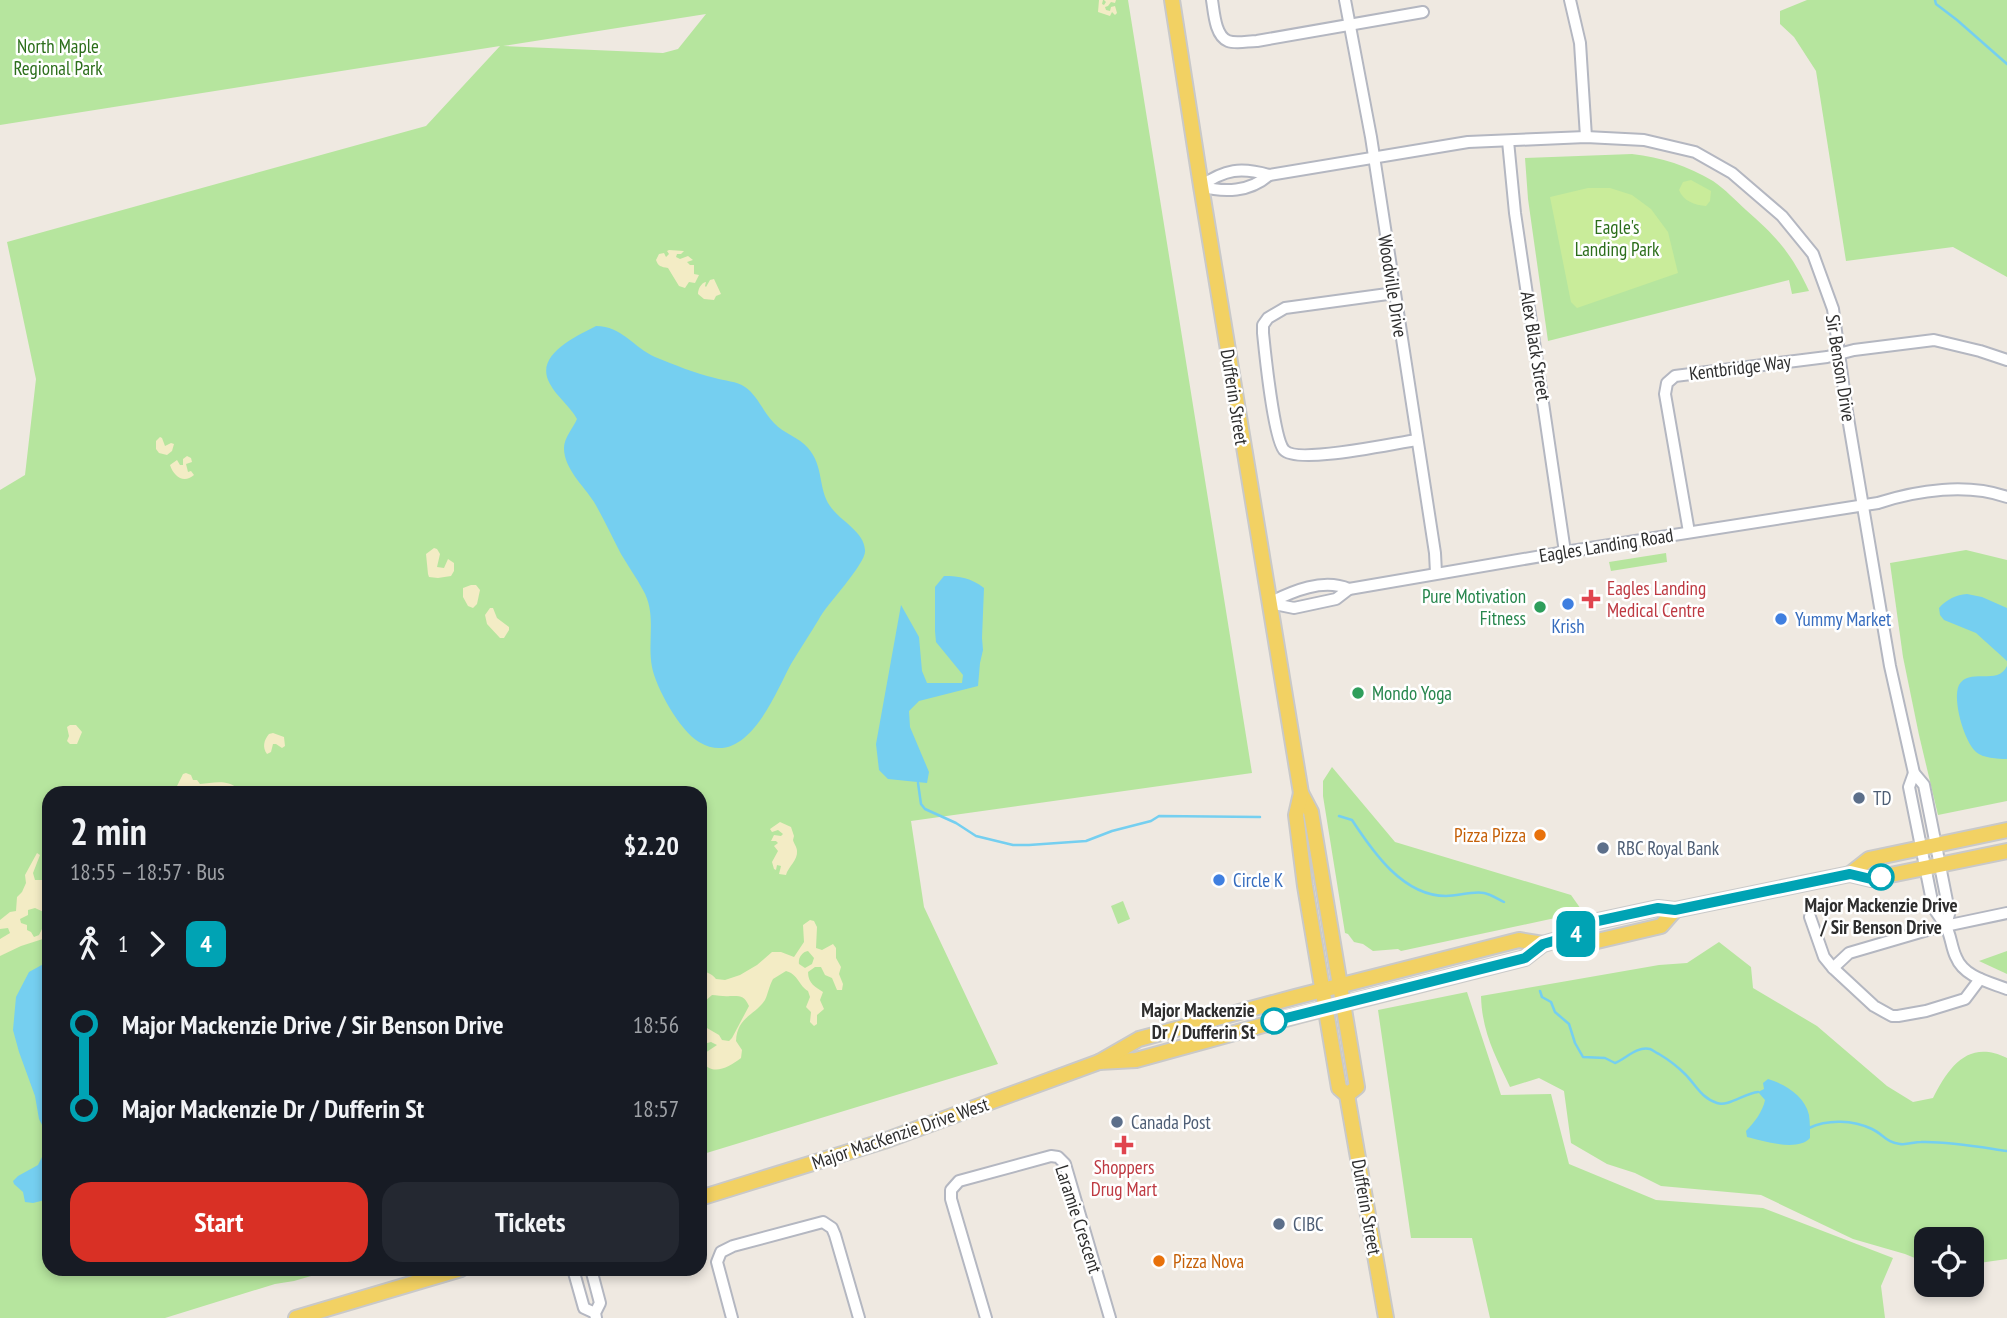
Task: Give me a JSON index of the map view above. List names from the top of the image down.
{
  "streets": {
    "main road": ["Dufferin Street", "Major MacKenzie Drive West"],
    "street": [
      "Woodville Drive",
      "Alex Black Street",
      "Kentbridge Way",
      "Sir Benson Drive",
      "Eagles Landing Road",
      "Laramie Crescent"
    ]
  },
  "crossings": [
    ["Woodville Drive", "Sir Benson Drive"],
    ["Woodville Drive", "Eagles Landing Road"],
    ["Alex Black Street", "Sir Benson Drive"],
    ["Alex Black Street", "Eagles Landing Road"],
    ["Kentbridge Way", "Sir Benson Drive"],
    ["Kentbridge Way", "Eagles Landing Road"],
    ["Sir Benson Drive", "Dufferin Street"],
    ["Sir Benson Drive", "Eagles Landing Road"],
    ["Sir Benson Drive", "Major MacKenzie Drive West"],
    ["Dufferin Street", "Eagles Landing Road"],
    ["Dufferin Street", "Major MacKenzie Drive West"]
  ],
  "parks": ["North Maple Regional Park", "Eagle's Landing Park"],
  "places": {
    "health": ["Eagles Landing Medical Centre", "Shoppers Drug Mart"],
    "other": [
      "Krish",
      "Pure Motivation Fitness",
      "Yummy Market",
      "Mondo Yoga",
      "TD",
      "Pizza Pizza",
      "RBC Royal Bank",
      "Major Mackenzie Drive / Sir Benson Drive",
      "Circle K",
      "Major Mackenzie Dr / Dufferin St",
      "Canada Post",
      "CIBC",
      "Pizza Nova"
    ]
  },
  "lines": ["bus line 4"],
  "page": {
    "on_map": "4",
    "heading": ["2 min", "18:55 – 18:57 · Bus", "$2.20"],
    "legs": ["1", "4"],
    "list": [
      {
        "name": "Major Mackenzie Drive / Sir Benson Drive",
        "value": "18:56"
      },
      {
        "name": "Major Mackenzie Dr / Dufferin St",
        "value": "18:57"
      }
    ],
    "buttons": ["Start", "Tickets"]
  }
}
